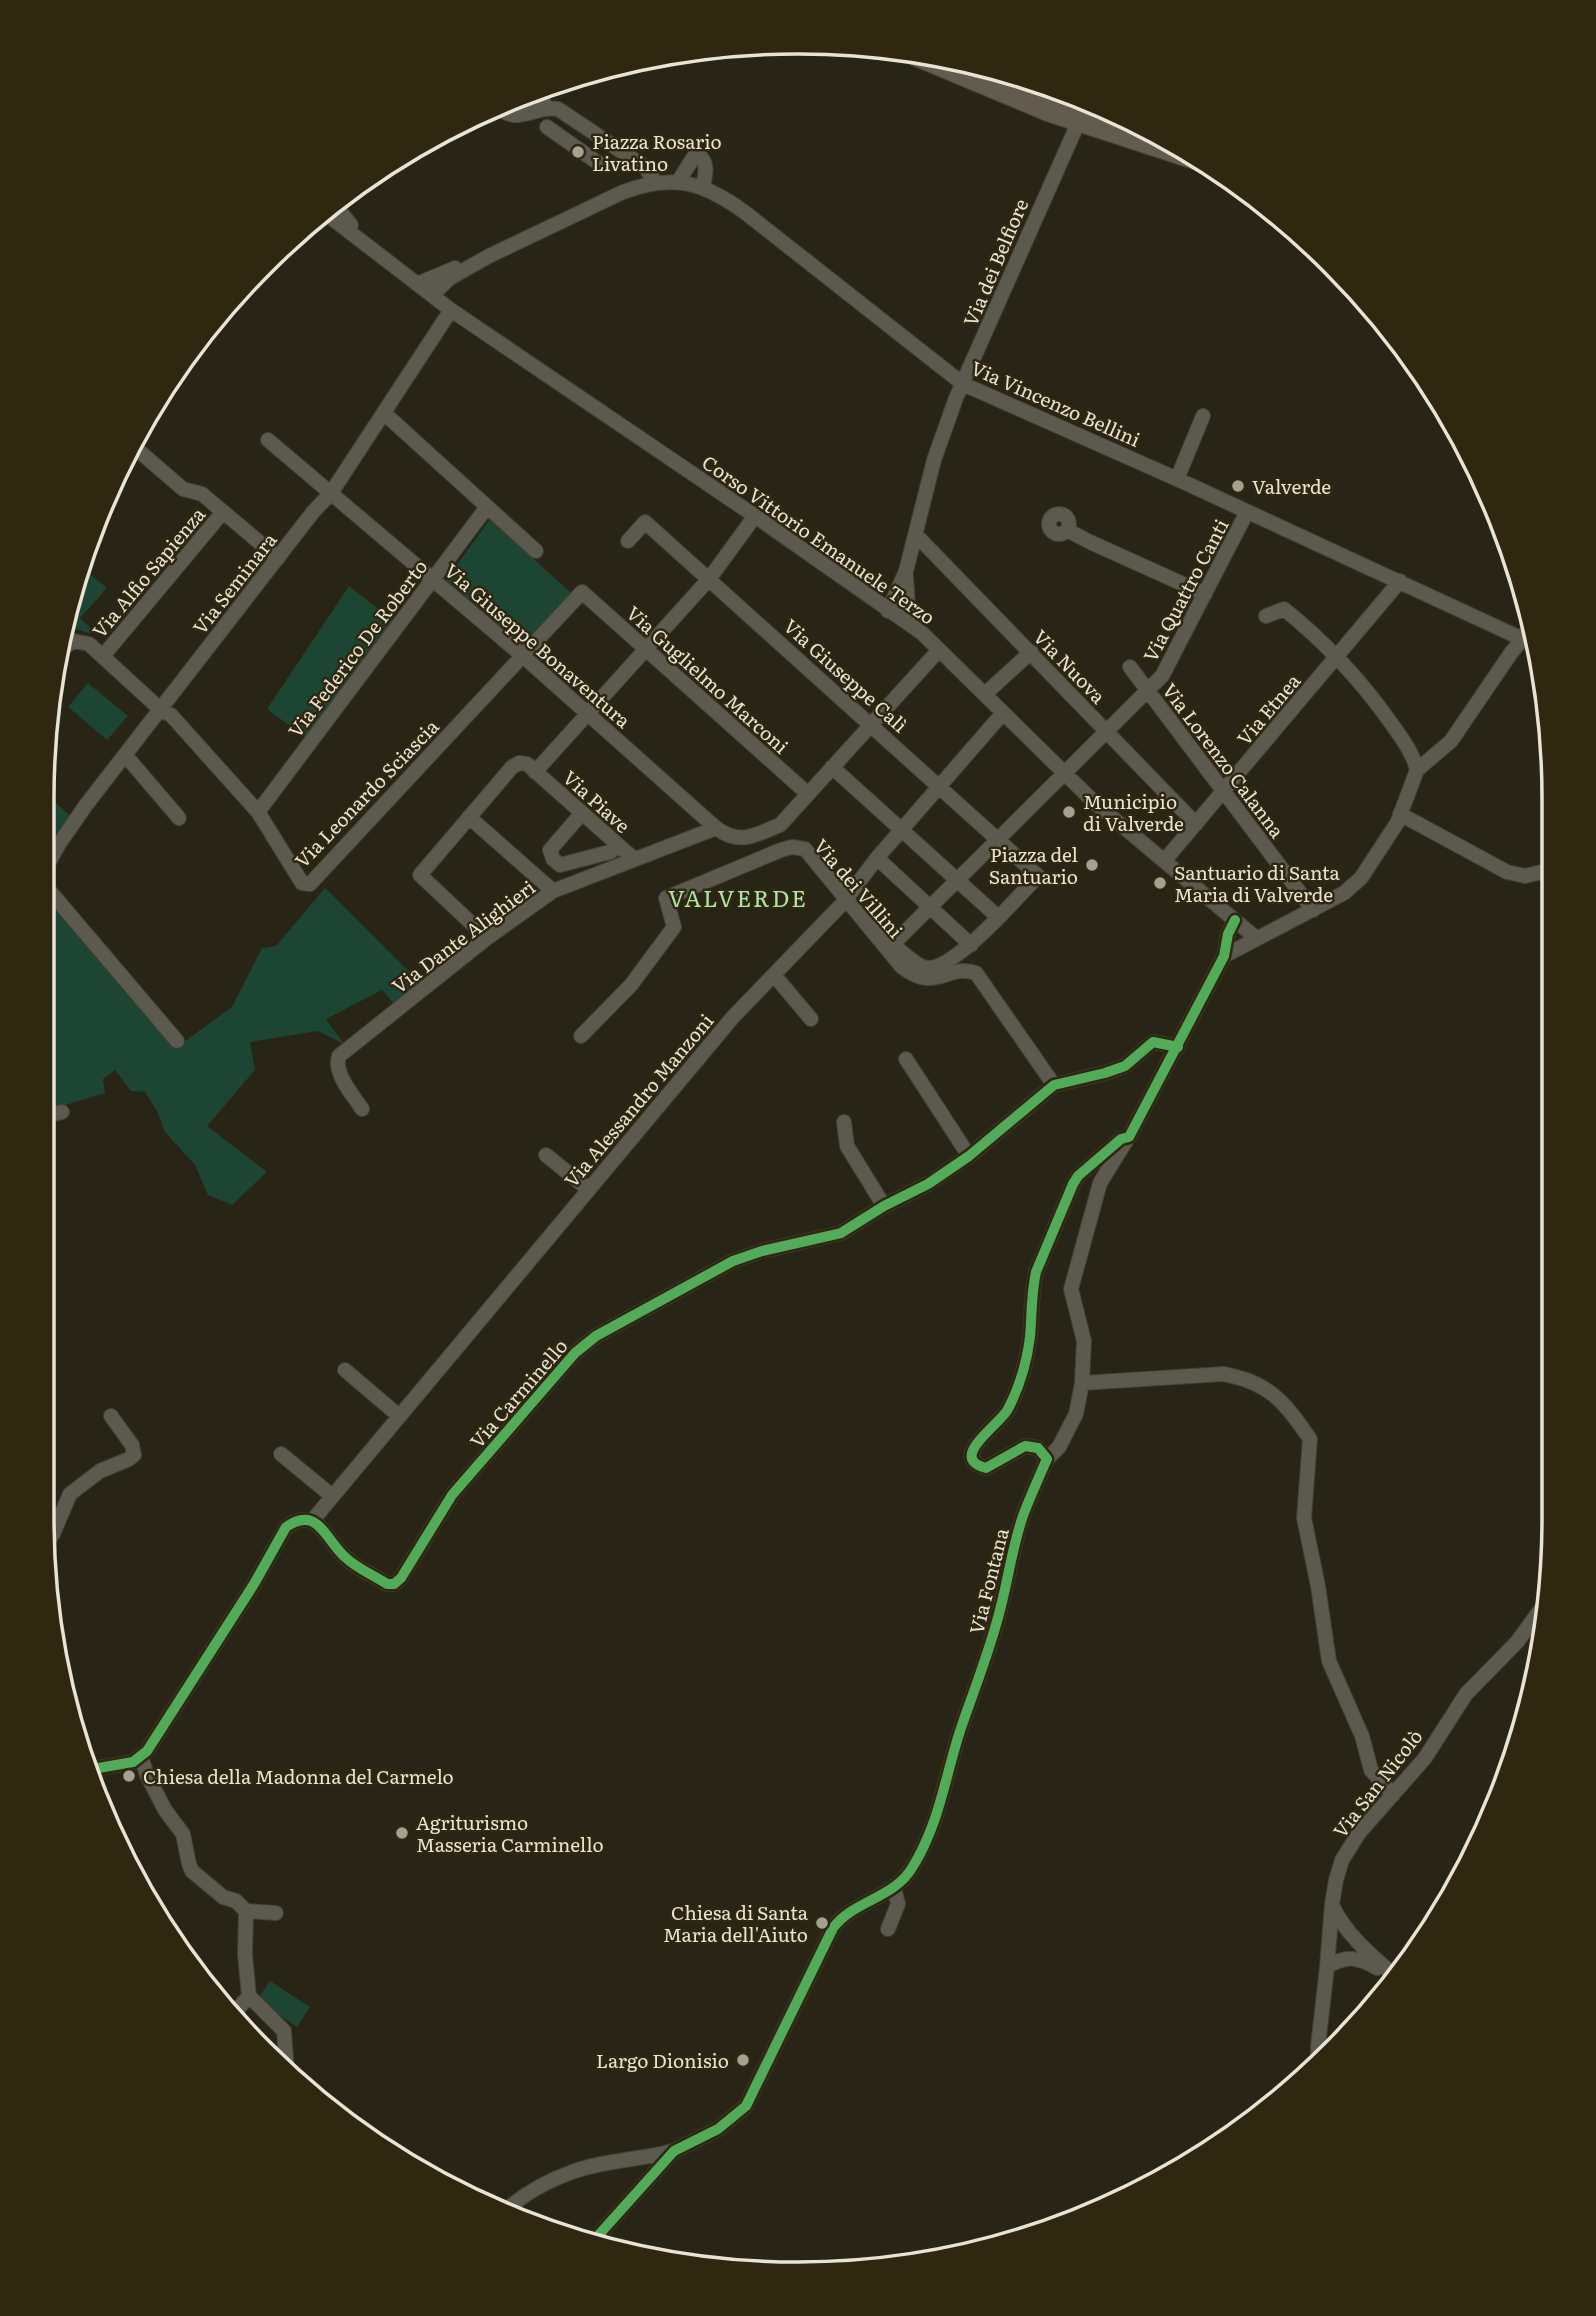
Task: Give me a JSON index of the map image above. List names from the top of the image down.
{
  "streets": {
    "street": [
      "Via dei Belfiore",
      "Via Vincenzo Bellini",
      "Corso Vittorio Emanuele Terzo",
      "Via Alfio Sapienza",
      "Via Seminara",
      "Via Quattro Canti",
      "Via Giuseppe Bonaventura",
      "Via Federico De Roberto",
      "Via Nuova",
      "Via Giuseppe Calì",
      "Via Guglielmo Marconi",
      "Via Etnea",
      "Via Lorenzo Calanna",
      "Via Leonardo Sciascia",
      "Via Piave",
      "Via dei Villini",
      "Via Dante Alighieri",
      "Via Alessandro Manzoni",
      "Via Carminello",
      "Via Fontana",
      "Via San Nicolò"
    ]
  },
  "crossings": [
    ["Via dei Belfiore", "Via Vincenzo Bellini"],
    ["Via dei Belfiore", "Via Nuova"],
    ["Via Vincenzo Bellini", "Via Quattro Canti"],
    ["Via Vincenzo Bellini", "Via Etnea"],
    ["Corso Vittorio Emanuele Terzo", "Via Seminara"],
    ["Corso Vittorio Emanuele Terzo", "Via Quattro Canti"],
    ["Corso Vittorio Emanuele Terzo", "Via Etnea"],
    ["Corso Vittorio Emanuele Terzo", "Via Alessandro Manzoni"],
    ["Via Alfio Sapienza", "Via Leonardo Sciascia"],
    ["Via Seminara", "Via Giuseppe Bonaventura"],
    ["Via Seminara", "Via Leonardo Sciascia"],
    ["Via Quattro Canti", "Via Nuova"],
    ["Via Quattro Canti", "Via Giuseppe Calì"],
    ["Via Quattro Canti", "Via Lorenzo Calanna"],
    ["Via Giuseppe Bonaventura", "Via Federico De Roberto"],
    ["Via Giuseppe Bonaventura", "Via Leonardo Sciascia"],
    ["Via Giuseppe Bonaventura", "Via Dante Alighieri"],
    ["Via Federico De Roberto", "Via Leonardo Sciascia"],
    ["Via Nuova", "Via Etnea"],
    ["Via Giuseppe Calì", "Via Alessandro Manzoni"],
    ["Via Guglielmo Marconi", "Via Leonardo Sciascia"],
    ["Via Etnea", "Via Lorenzo Calanna"],
    ["Via Piave", "Via Dante Alighieri"],
    ["Via dei Villini", "Via Alessandro Manzoni"],
    ["Via dei Villini", "Via Carminello"],
    ["Via Alessandro Manzoni", "Via Carminello"]
  ],
  "districts": ["VALVERDE"],
  "places": [
    "Piazza Rosario Livatino",
    "Valverde",
    "Municipio di Valverde",
    "Piazza del Santuario",
    "Santuario di Santa Maria di Valverde",
    "Chiesa della Madonna del Carmelo",
    "Agriturismo Masseria Carminello",
    "Chiesa di Santa Maria dell'Aiuto",
    "Largo Dionisio"
  ]
}
